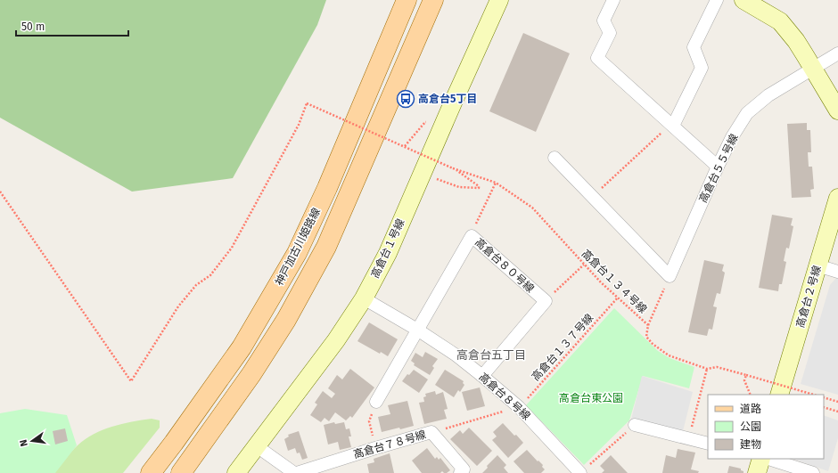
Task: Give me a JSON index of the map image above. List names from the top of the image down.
{
  "streets": {
    "main road": ["神戸加古川姫路線"],
    "street": [
      "高倉台５５号線",
      "高倉台１号線",
      "高倉台８０号線",
      "高倉台２号線",
      "高倉台８号線",
      "高倉台７８号線"
    ],
    "path": ["高倉台１３４号線", "高倉台１３７号線"]
  },
  "crossings": [
    ["高倉台１号線", "高倉台８号線"],
    ["高倉台８０号線", "高倉台８号線"],
    ["高倉台１３４号線", "高倉台１３７号線"],
    ["高倉台１３７号線", "高倉台８号線"]
  ],
  "districts": ["高倉台五丁目"],
  "parks": ["高倉台東公園"],
  "places": {
    "bus stop": ["高倉台5丁目"]
  },
  "legend": ["道路", "公園", "建物"],
  "scale_bar": "50 m",
  "north": "left"
}
